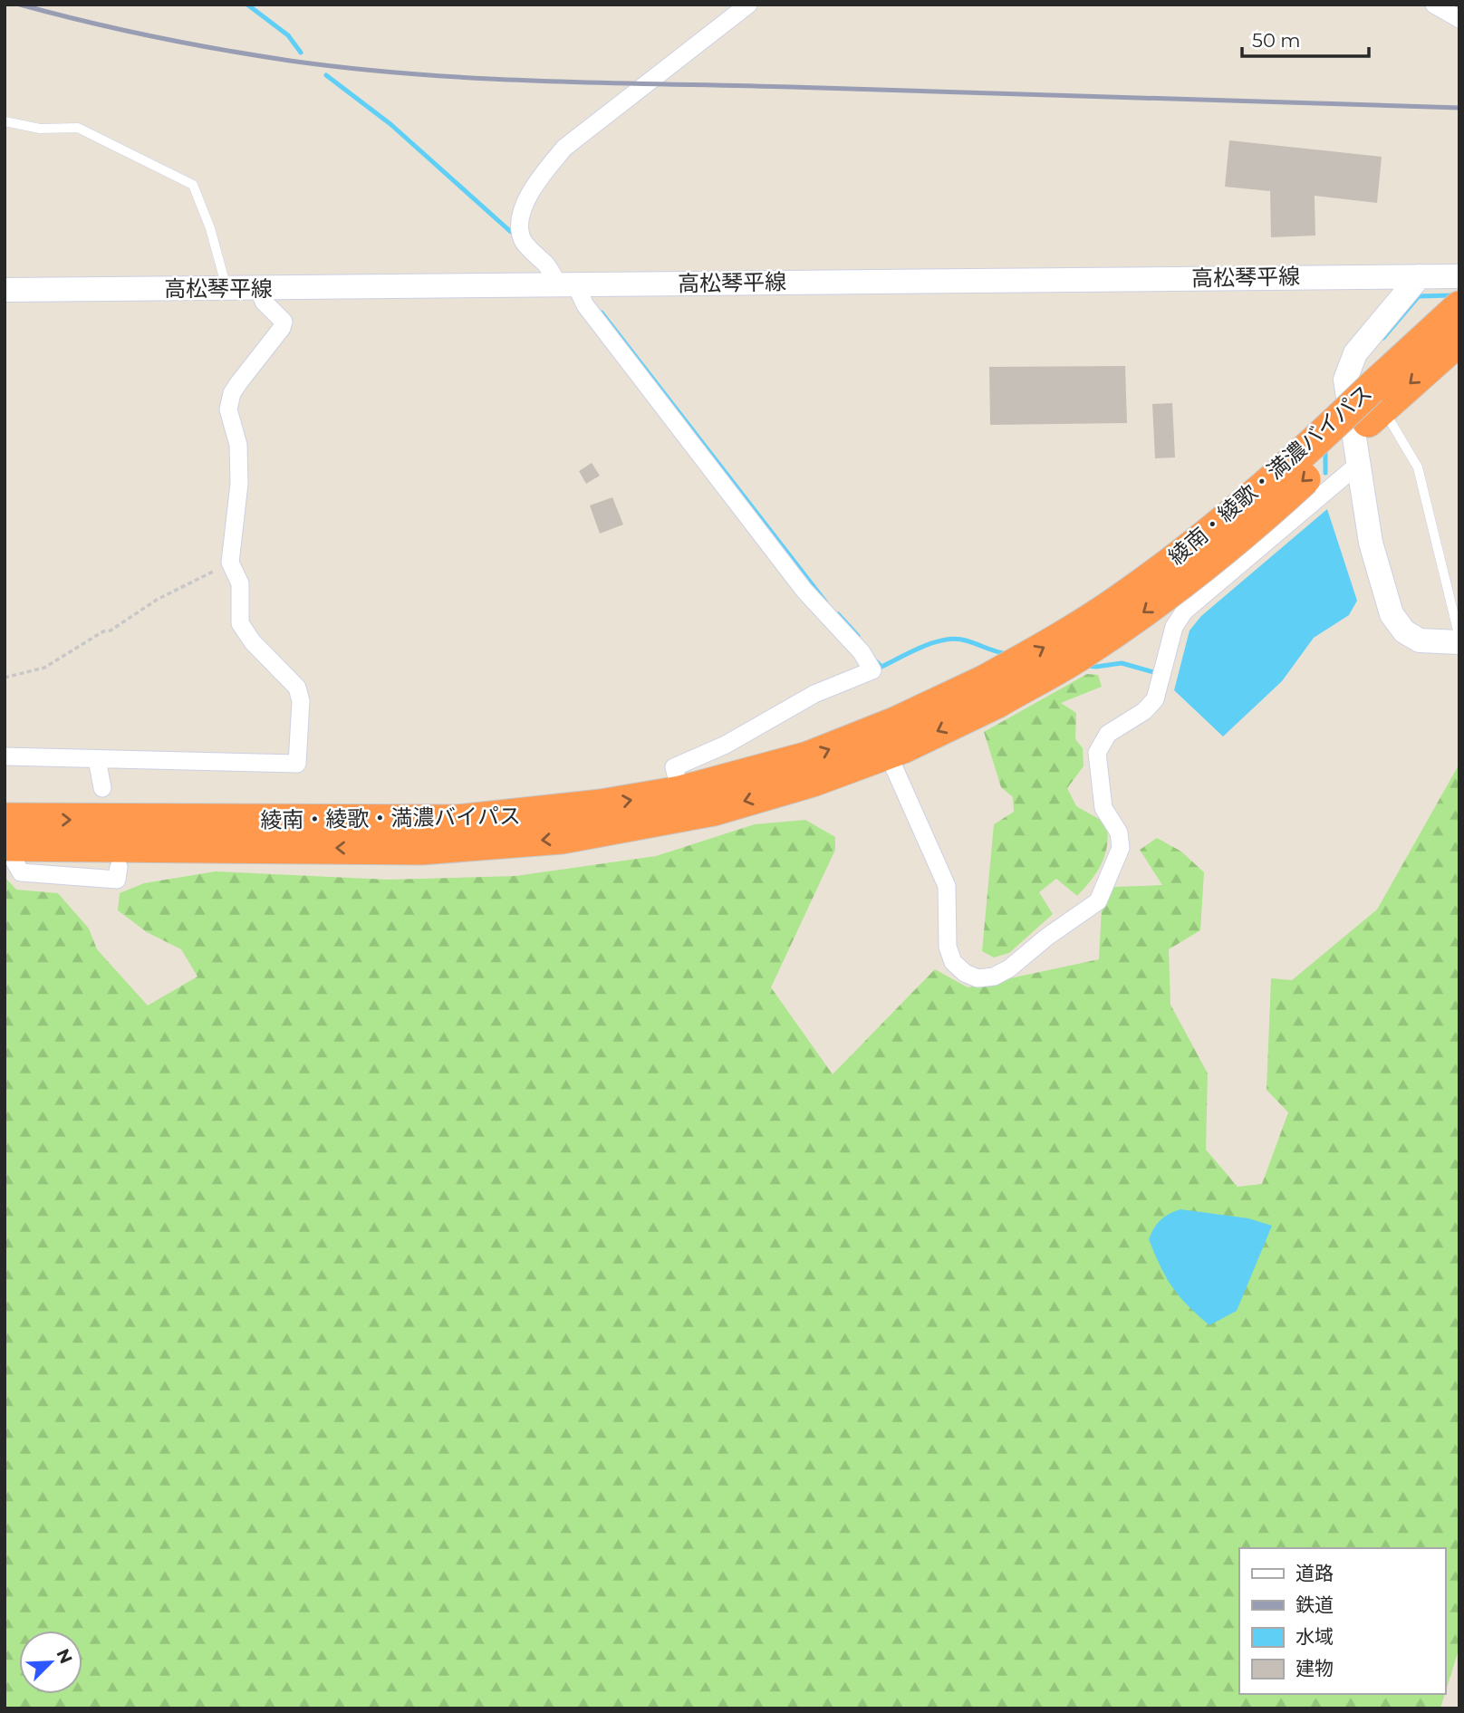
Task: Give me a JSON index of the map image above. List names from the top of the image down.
{
  "streets": {
    "highway": ["綾南・綾歌・満濃バイパス"],
    "main road": ["高松琴平線"]
  },
  "legend": [
    "道路",
    "鉄道",
    "水域",
    "建物"
  ],
  "scale_bar": "50 m",
  "north": "top right"
}
